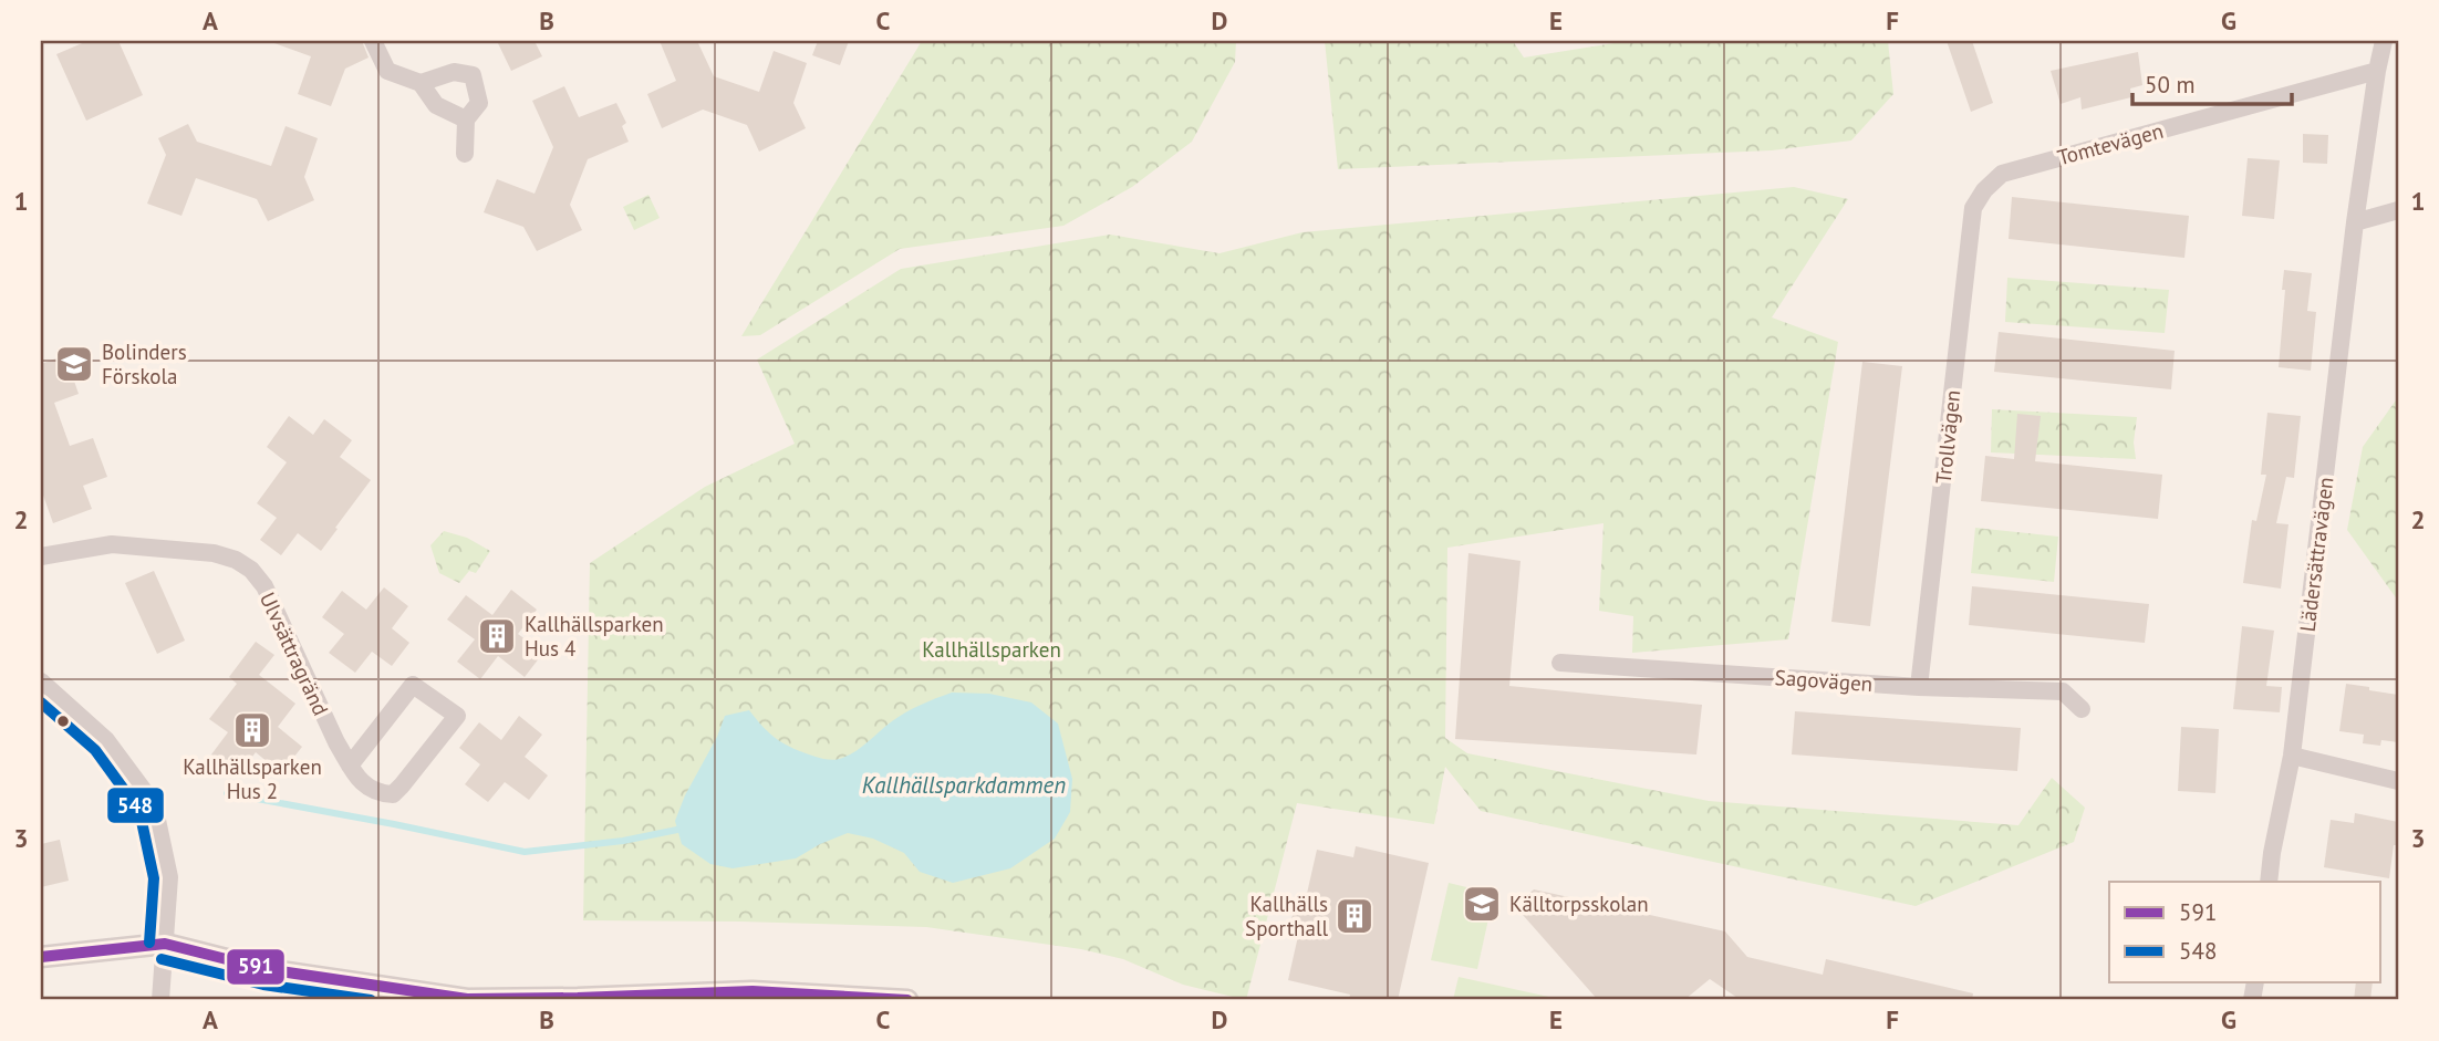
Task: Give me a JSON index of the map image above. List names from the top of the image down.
{
  "streets": {
    "street": [
      "Tomtevägen",
      "Trollvägen",
      "Lädersättravägen",
      "Ulvsättragränd",
      "Sagovägen"
    ]
  },
  "crossings": [
    ["Tomtevägen", "Trollvägen"],
    ["Tomtevägen", "Lädersättravägen"],
    ["Trollvägen", "Sagovägen"]
  ],
  "water": ["Kallhällsparkdammen"],
  "parks": ["Kallhällsparken"],
  "places": {
    "school or university": ["Bolinders Förskola", "Källtorpsskolan"],
    "building": ["Kallhällsparken Hus 4", "Kallhällsparken Hus 2", "Kallhälls Sporthall"]
  },
  "lines": ["transit line 548", "transit line 591"],
  "legend": ["591", "548"],
  "scale_bar": "50 m",
  "grid": {
    "columns": [
      "A",
      "B",
      "C",
      "D",
      "E",
      "F",
      "G"
    ],
    "rows": ["1", "2", "3"]
  }
}
